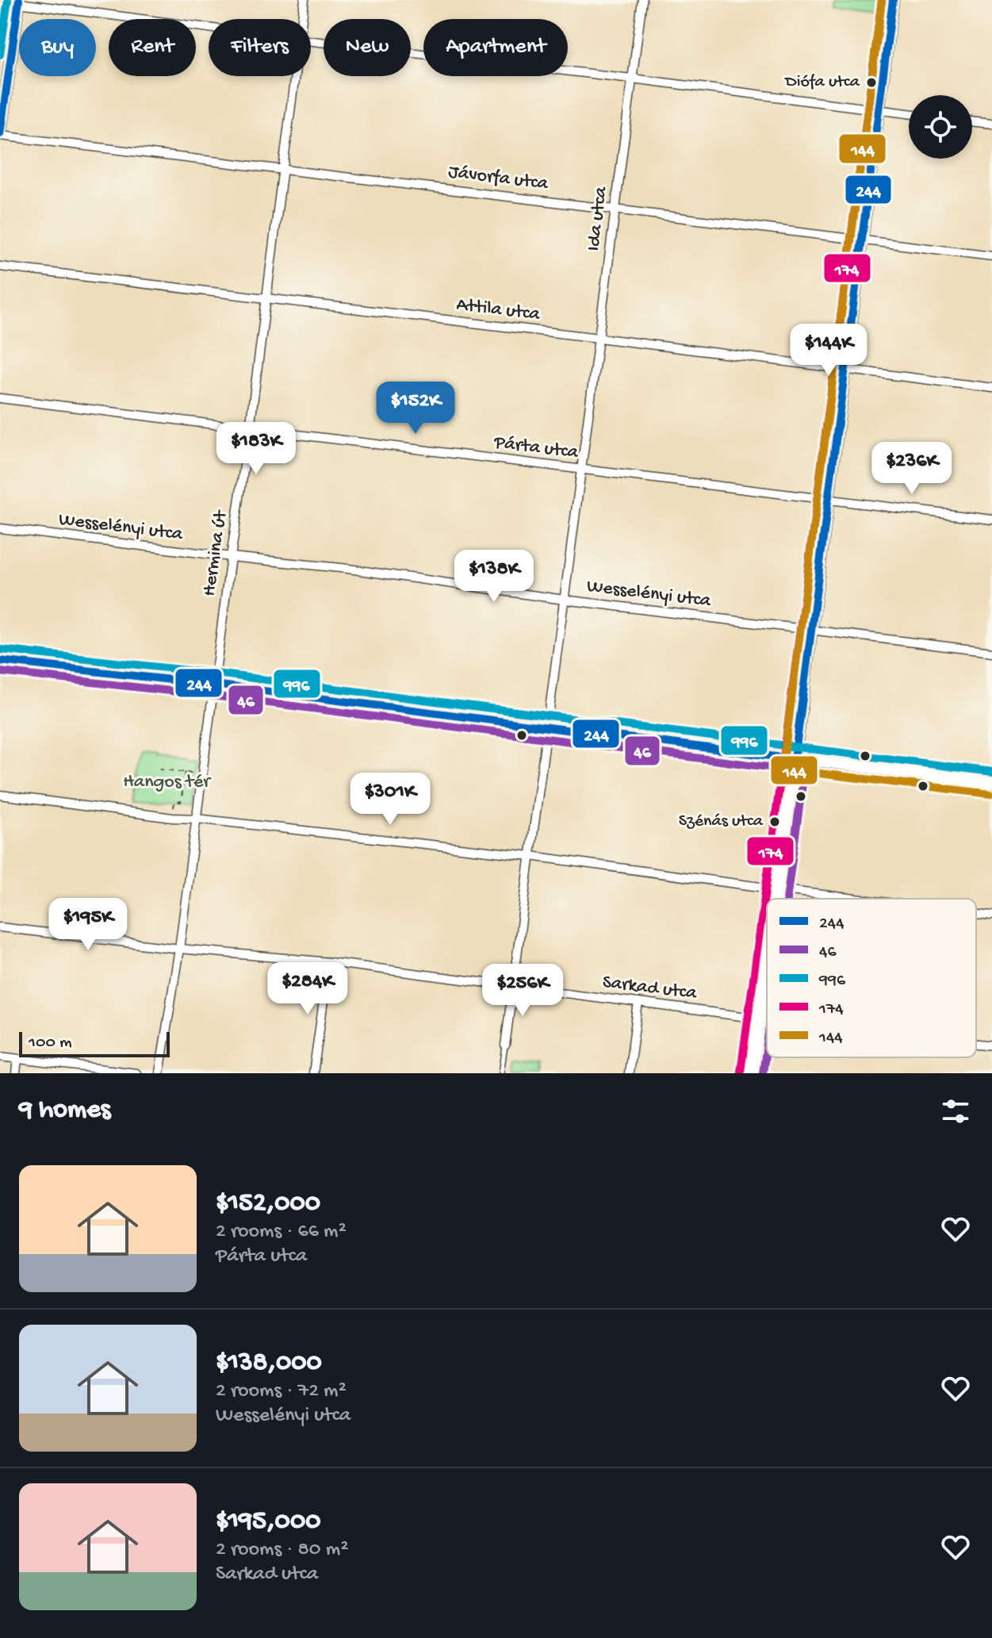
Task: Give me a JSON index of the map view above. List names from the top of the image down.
{
  "streets": {
    "street": [
      "Jávorfa utca",
      "Ida utca",
      "Attila utca",
      "Párta utca",
      "Wesselényi utca",
      "Hermina út",
      "Sarkad utca"
    ]
  },
  "crossings": [
    ["Jávorfa utca", "Ida utca"],
    ["Jávorfa utca", "Hermina út"],
    ["Ida utca", "Attila utca"],
    ["Ida utca", "Párta utca"],
    ["Ida utca", "Wesselényi utca"],
    ["Ida utca", "Sarkad utca"],
    ["Attila utca", "Hermina út"],
    ["Párta utca", "Hermina út"],
    ["Wesselényi utca", "Hermina út"],
    ["Hermina út", "Sarkad utca"]
  ],
  "parks": ["Hangos tér"],
  "places": ["Diófa utca", "Szénás utca"],
  "lines": [
    "transit line 244",
    "transit line 996",
    "transit line 174",
    "transit line 144",
    "transit line 46"
  ],
  "legend": [
    "244",
    "46",
    "996",
    "174",
    "144"
  ],
  "scale_bar": "100 m",
  "page": {
    "chip": [
      "Buy",
      "Rent",
      "Filters",
      "New",
      "Apartment"
    ],
    "price": [
      "$144K",
      "$152K",
      "$183K",
      "$236K",
      "$138K",
      "$301K",
      "$195K",
      "$284K",
      "$256K"
    ],
    "scale": "100 m",
    "heading": "9 homes",
    "list": [
      {
        "name": "$152,000",
        "note": "2 rooms · 66 m² · Párta utca"
      },
      {
        "name": "$138,000",
        "note": "2 rooms · 72 m² · Wesselényi utca"
      },
      {
        "name": "$195,000",
        "note": "2 rooms · 80 m² · Sarkad utca"
      }
    ]
  }
}
